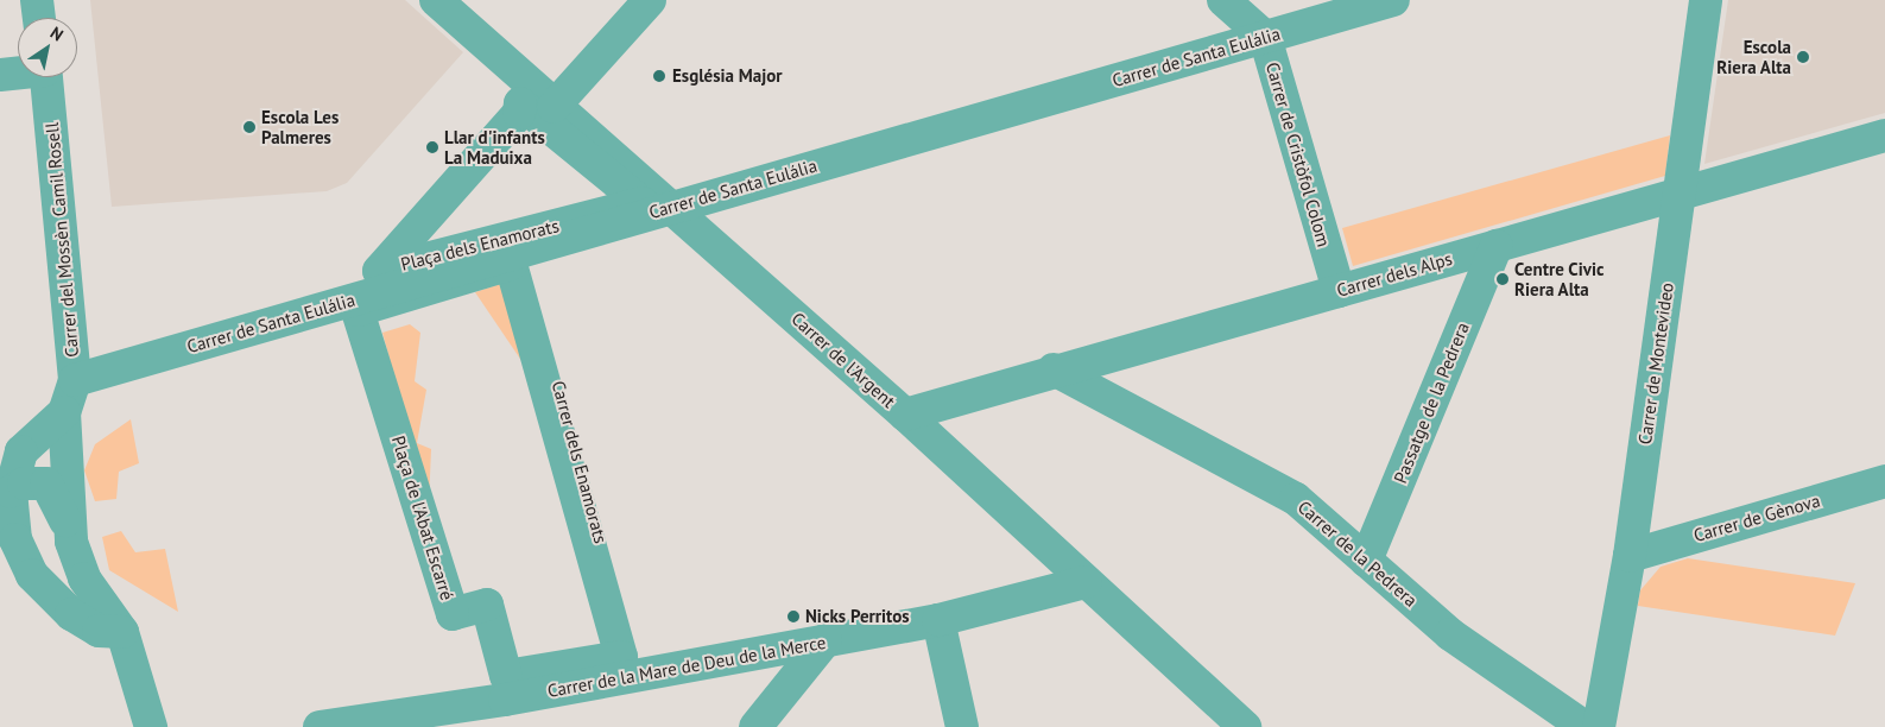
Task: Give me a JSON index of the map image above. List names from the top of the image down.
{
  "streets": {
    "street": [
      "Carrer de Santa Eulália",
      "Carrer de Cristòfol Colom",
      "Carrer del Mossèn Camil Rosell",
      "Plaça dels Enamorats",
      "Carrer dels Alps",
      "Carrer de l'Argent",
      "Carrer de Montevideo",
      "Passatge de la Pedrera",
      "Carrer dels Enamorats",
      "Plaça de l'Abat Escarré",
      "Carrer de Gènova",
      "Carrer de la Pedrera",
      "Carrer de la Mare de Deu de la Merce"
    ]
  },
  "crossings": [
    ["Carrer de Santa Eulália", "Carrer de Cristòfol Colom"],
    ["Carrer de Santa Eulália", "Carrer del Mossèn Camil Rosell"],
    ["Carrer de Santa Eulália", "Carrer de l'Argent"],
    ["Carrer de Santa Eulália", "Carrer dels Enamorats"],
    ["Carrer de Cristòfol Colom", "Carrer dels Alps"],
    ["Carrer dels Alps", "Carrer de l'Argent"],
    ["Carrer dels Alps", "Carrer de Montevideo"],
    ["Carrer dels Alps", "Passatge de la Pedrera"],
    ["Carrer dels Alps", "Carrer de la Pedrera"],
    ["Carrer de l'Argent", "Carrer de la Mare de Deu de la Merce"],
    ["Carrer de Montevideo", "Carrer de Gènova"],
    ["Passatge de la Pedrera", "Carrer de la Pedrera"],
    ["Carrer dels Enamorats", "Carrer de la Mare de Deu de la Merce"]
  ],
  "places": [
    "Escola Riera Alta",
    "Església Major",
    "Escola Les Palmeres",
    "Llar d'infants La Maduixa",
    "Centre Civic Riera Alta",
    "Nicks Perritos"
  ],
  "north": "top right"
}
